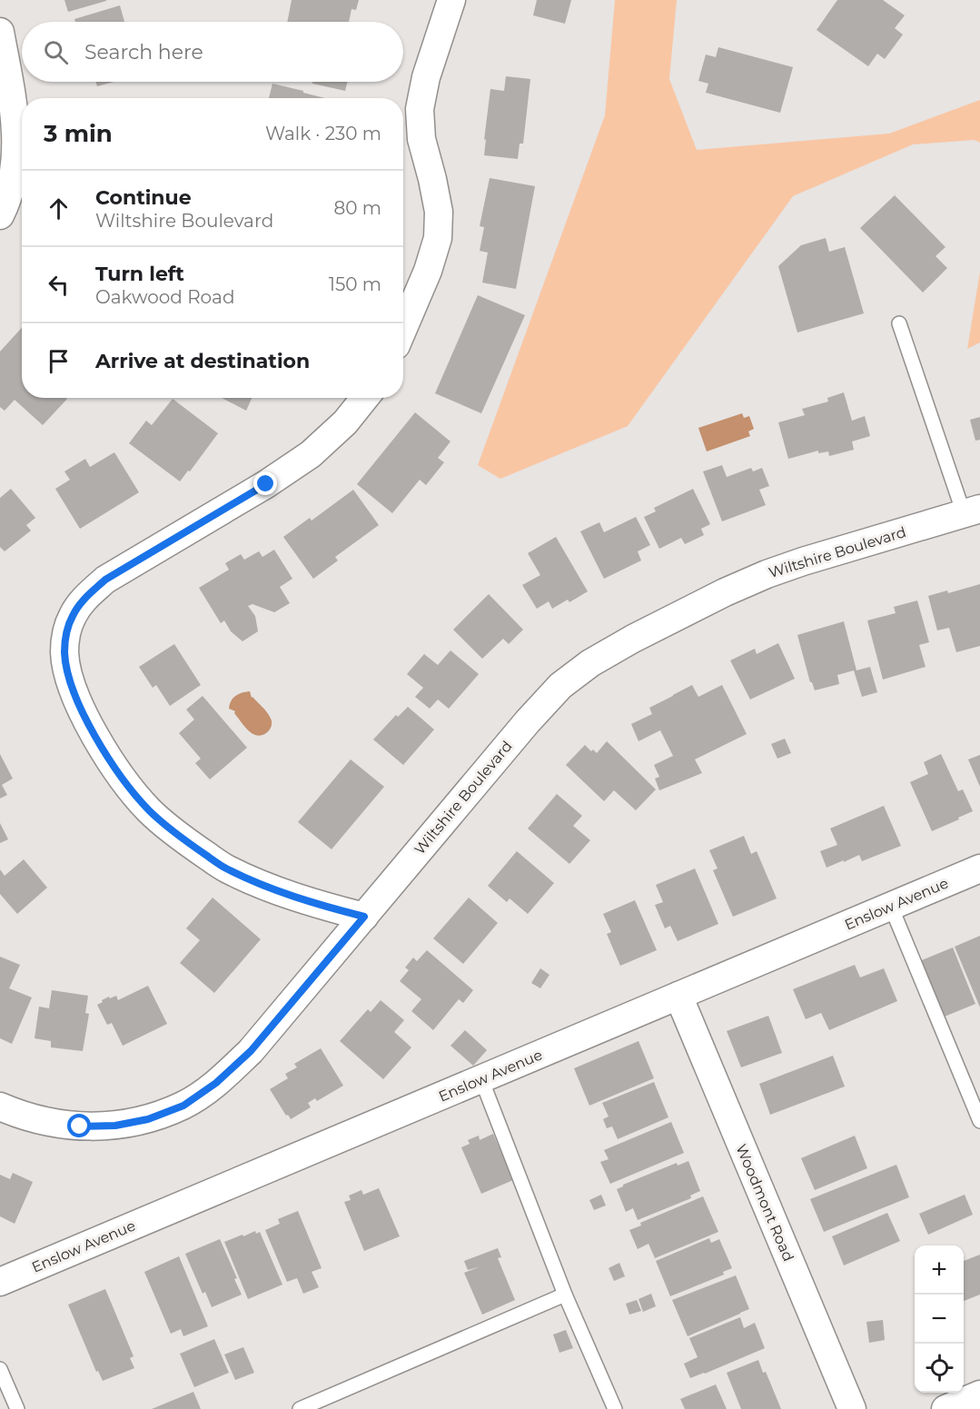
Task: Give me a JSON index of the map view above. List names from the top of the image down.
{
  "streets": {
    "street": ["Wiltshire Boulevard", "Enslow Avenue", "Woodmont Road"]
  },
  "crossings": [
    ["Enslow Avenue", "Woodmont Road"]
  ],
  "page": {
    "search": "Search here",
    "heading": ["3 min", "Walk · 230 m"],
    "list": [
      ["Continue", "Wiltshire Boulevard", "80 m"],
      ["Turn left", "Oakwood Road", "150 m"],
      "Arrive at destination"
    ],
    "map_buttons": ["+", "−"]
  }
}
